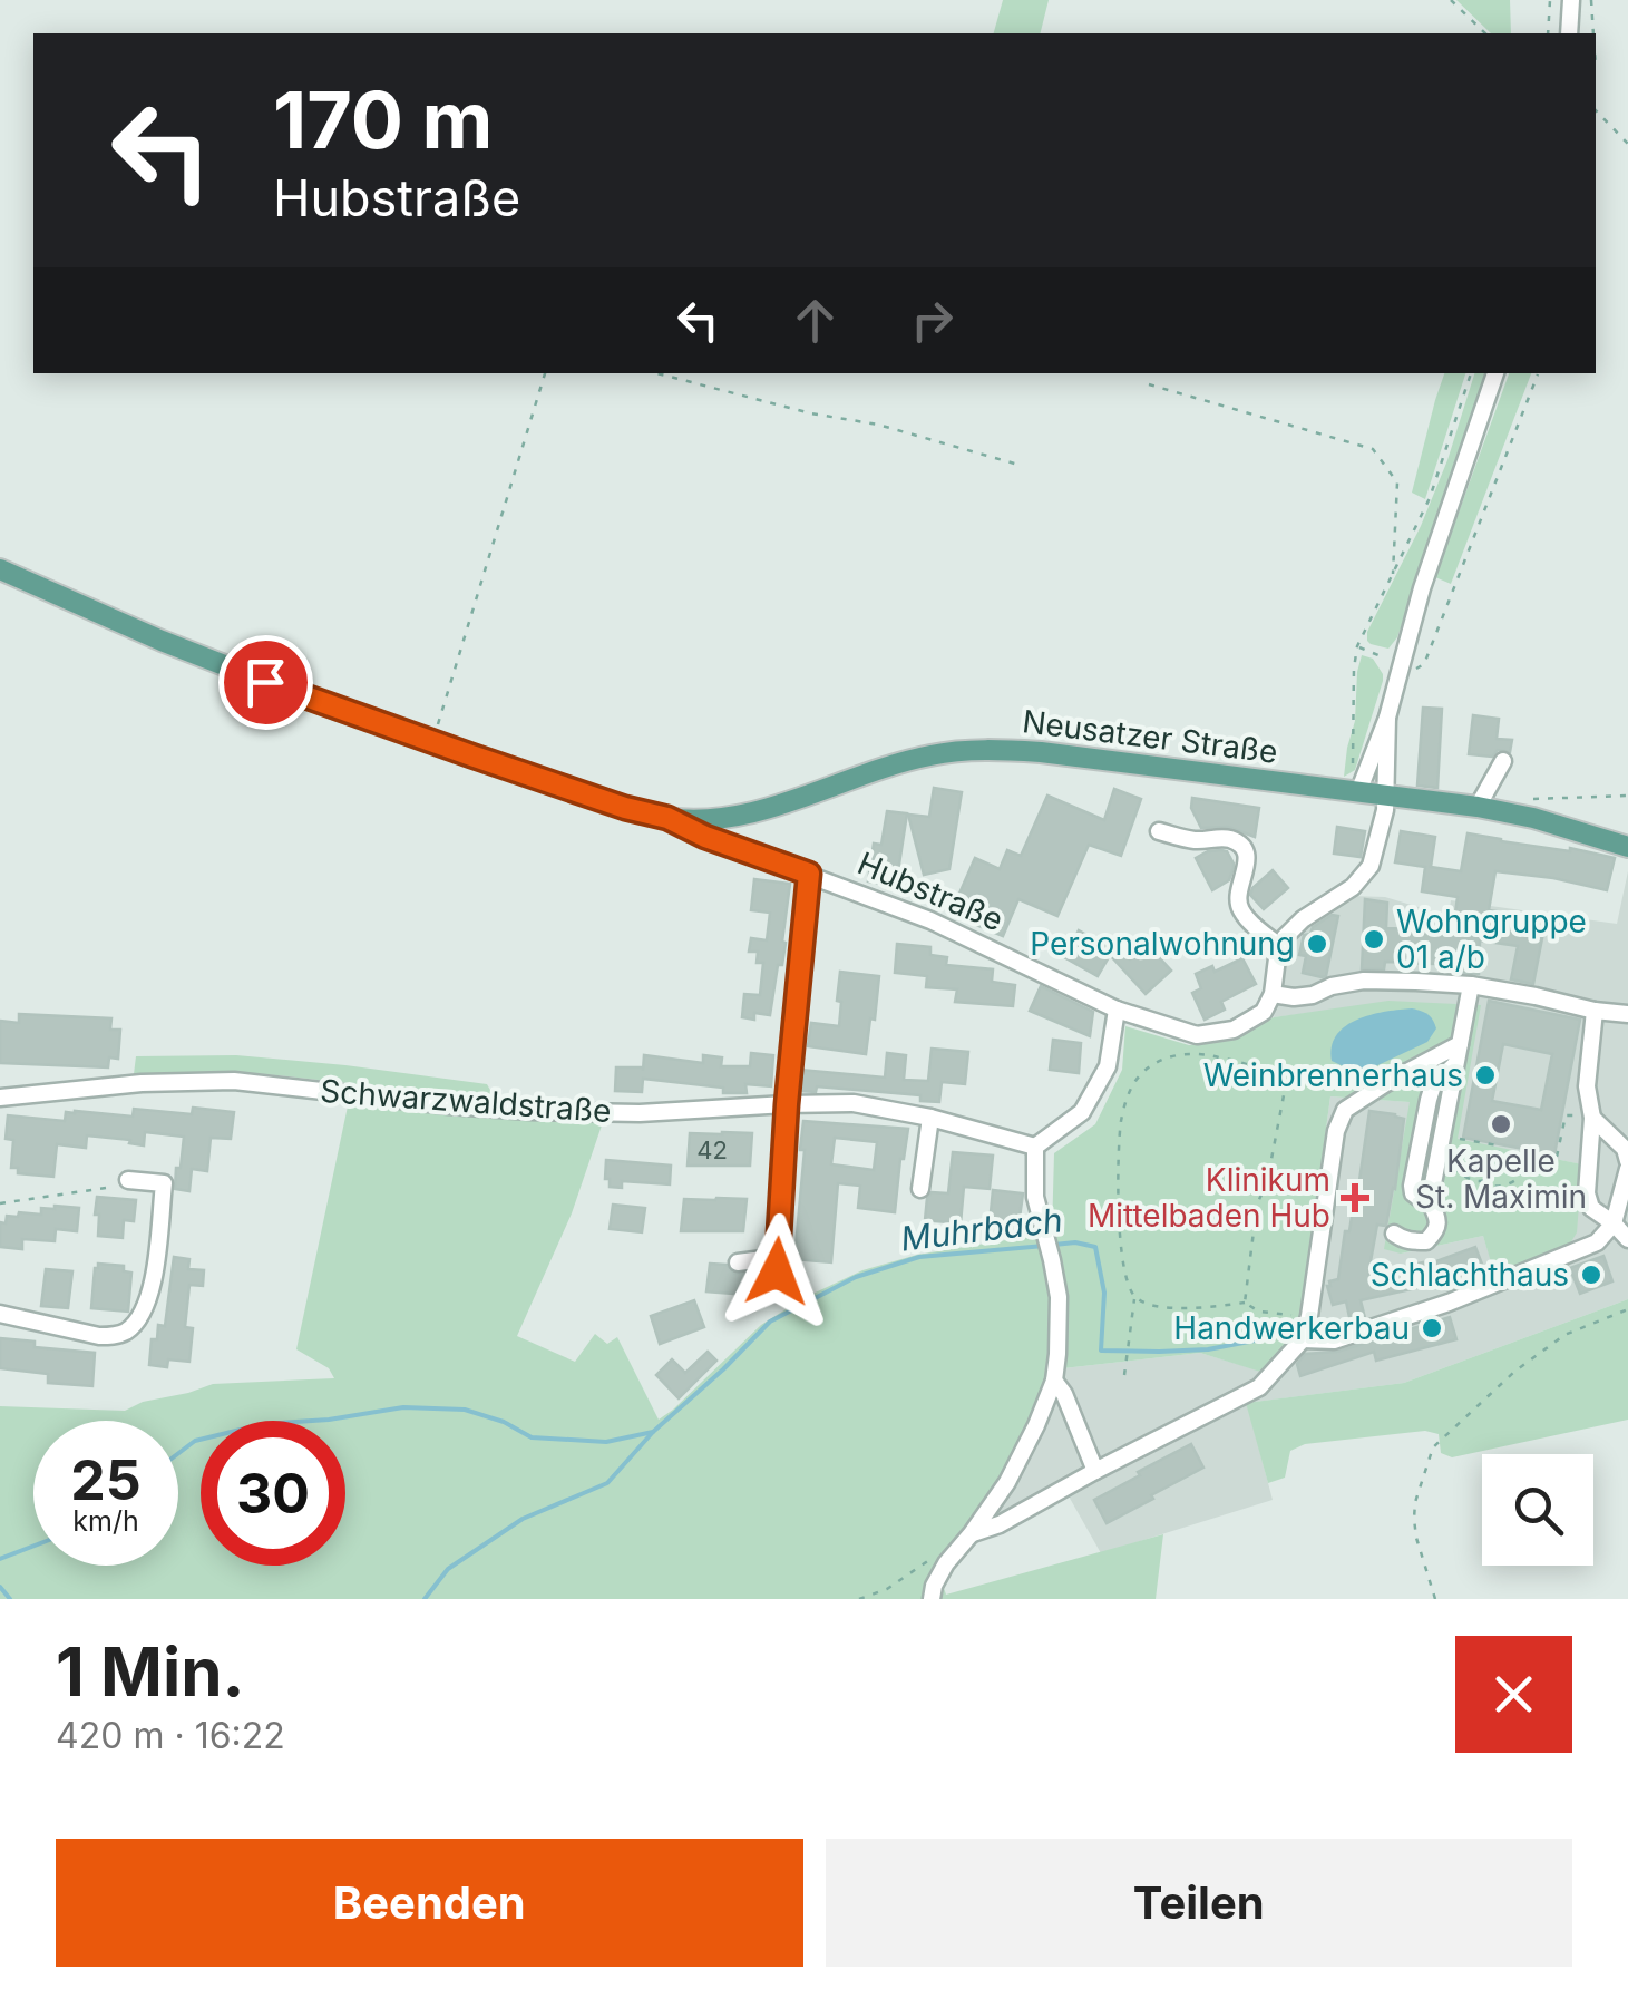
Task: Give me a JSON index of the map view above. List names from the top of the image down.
{
  "streets": {
    "main road": ["Neusatzer Straße", "Hubstraße"],
    "street": ["Schwarzwaldstraße"]
  },
  "crossings": [
    ["Neusatzer Straße", "Hubstraße"]
  ],
  "water": ["Muhrbach"],
  "places": {
    "other": [
      "Wohngruppe 01 a/b",
      "Personalwohnung",
      "Weinbrennerhaus",
      "Kapelle St. Maximin",
      "Schlachthaus",
      "Handwerkerbau"
    ],
    "health": ["Klinikum Mittelbaden Hub"]
  },
  "house_numbers": ["42"],
  "page": {
    "turn": ["170 m", "Hubstraße"],
    "speed": "25 km/h",
    "limit": "30",
    "heading": ["1 Min.", "420 m · 16:22"],
    "buttons": ["Beenden", "Teilen"]
  }
}
